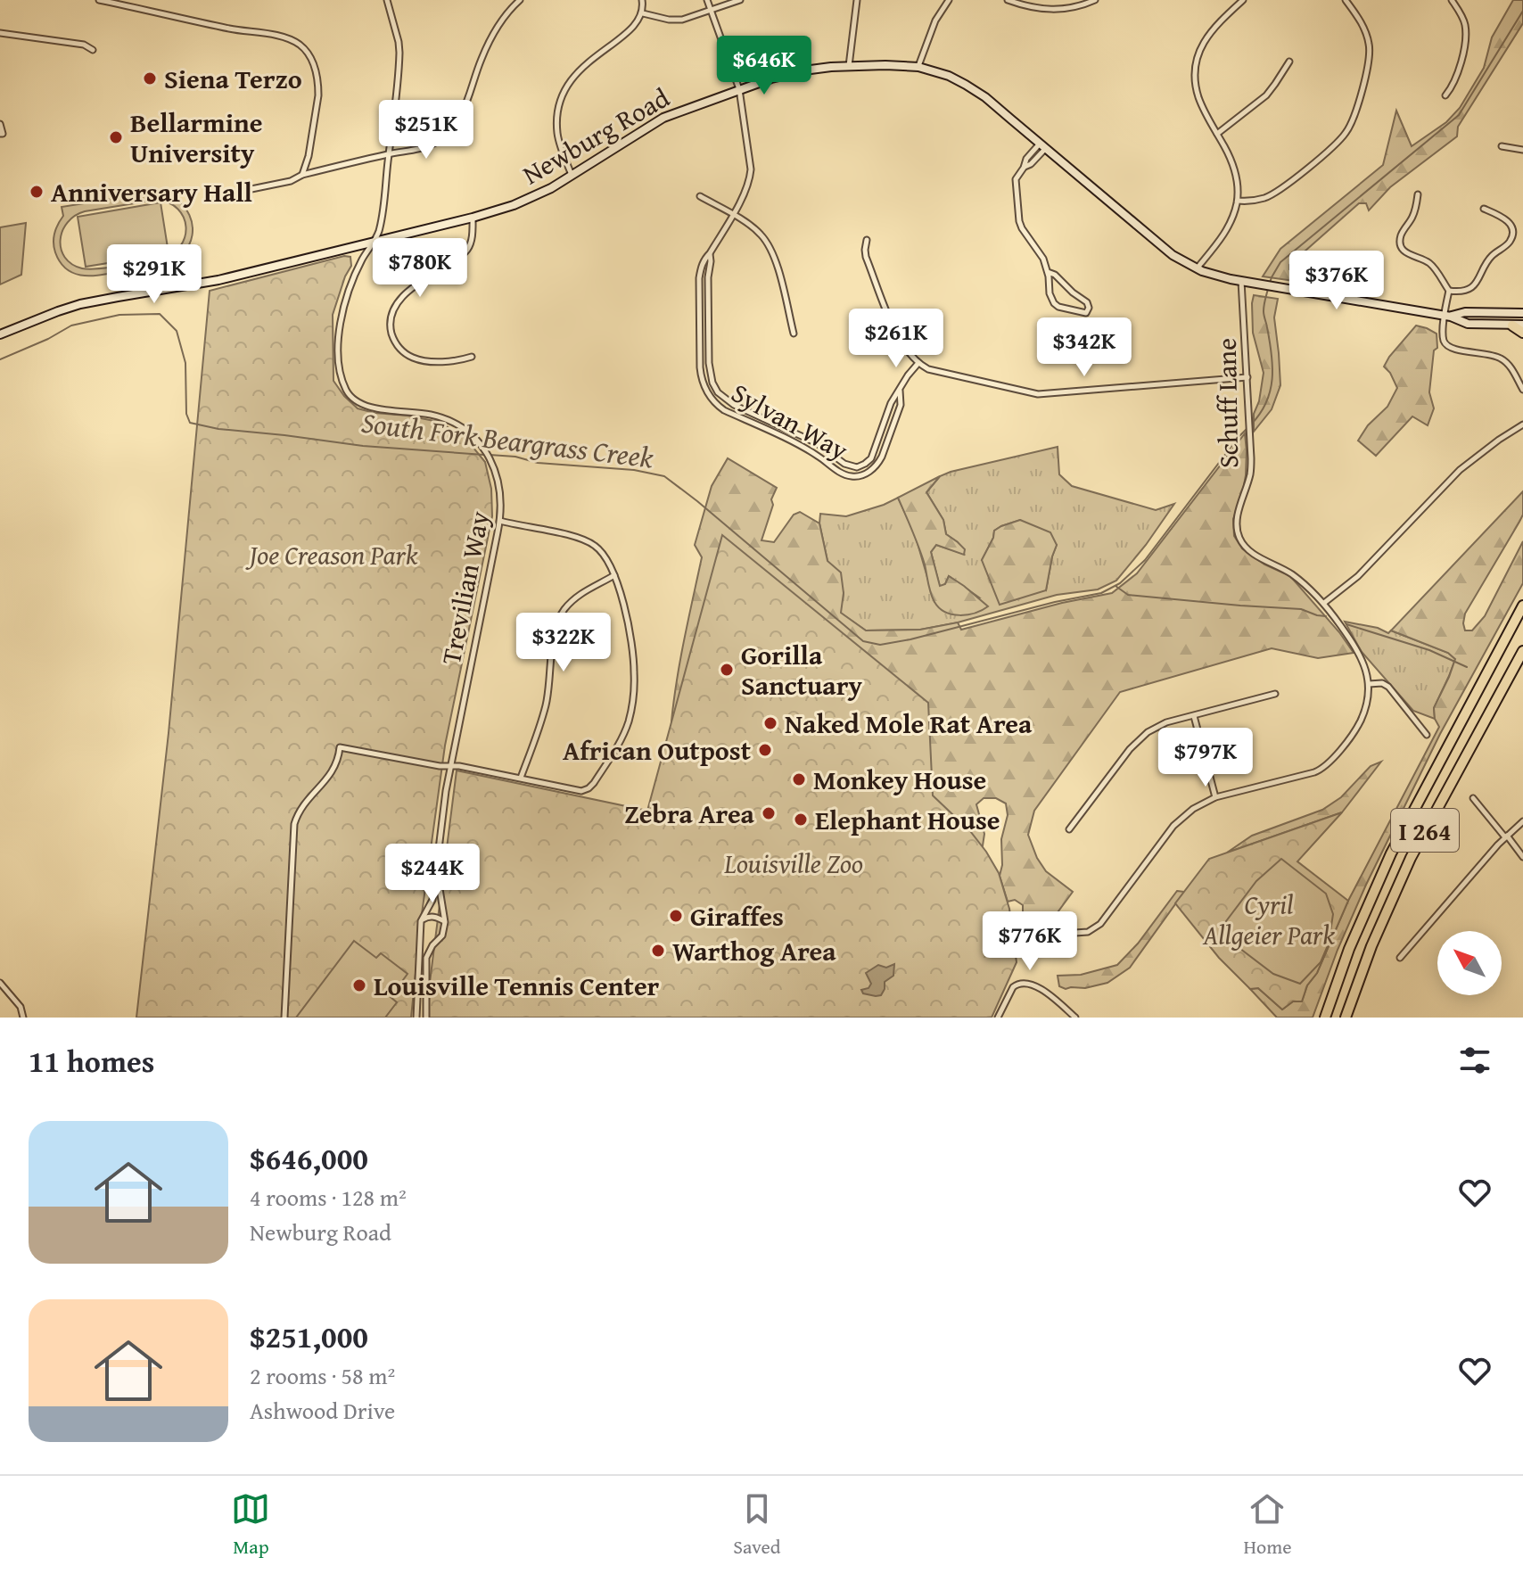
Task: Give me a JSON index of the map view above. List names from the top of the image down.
{
  "streets": {
    "highway": ["I 264"],
    "main road": ["Newburg Road"],
    "street": ["Schuff Lane", "Sylvan Way", "Trevilian Way"]
  },
  "crossings": [
    ["Newburg Road", "Schuff Lane"],
    ["Newburg Road", "Sylvan Way"],
    ["Newburg Road", "Trevilian Way"]
  ],
  "water": ["South Fork Beargrass Creek"],
  "parks": ["Joe Creason Park", "Louisville Zoo", "Cyril Allgeier Park"],
  "places": [
    "Siena Terzo",
    "Bellarmine University",
    "Anniversary Hall",
    "Gorilla Sanctuary",
    "Naked Mole Rat Area",
    "African Outpost",
    "Monkey House",
    "Zebra Area",
    "Elephant House",
    "Giraffes",
    "Warthog Area",
    "Louisville Tennis Center"
  ],
  "north": "top left",
  "page": {
    "price": [
      "$646K",
      "$251K",
      "$780K",
      "$291K",
      "$376K",
      "$261K",
      "$342K",
      "$322K",
      "$797K",
      "$244K",
      "$776K"
    ],
    "heading": "11 homes",
    "list": [
      {
        "name": "$646,000",
        "note": "4 rooms · 128 m² · Newburg Road"
      },
      {
        "name": "$251,000",
        "note": "2 rooms · 58 m² · Ashwood Drive"
      }
    ],
    "tabs": ["Map", "Saved", "Home"]
  }
}
